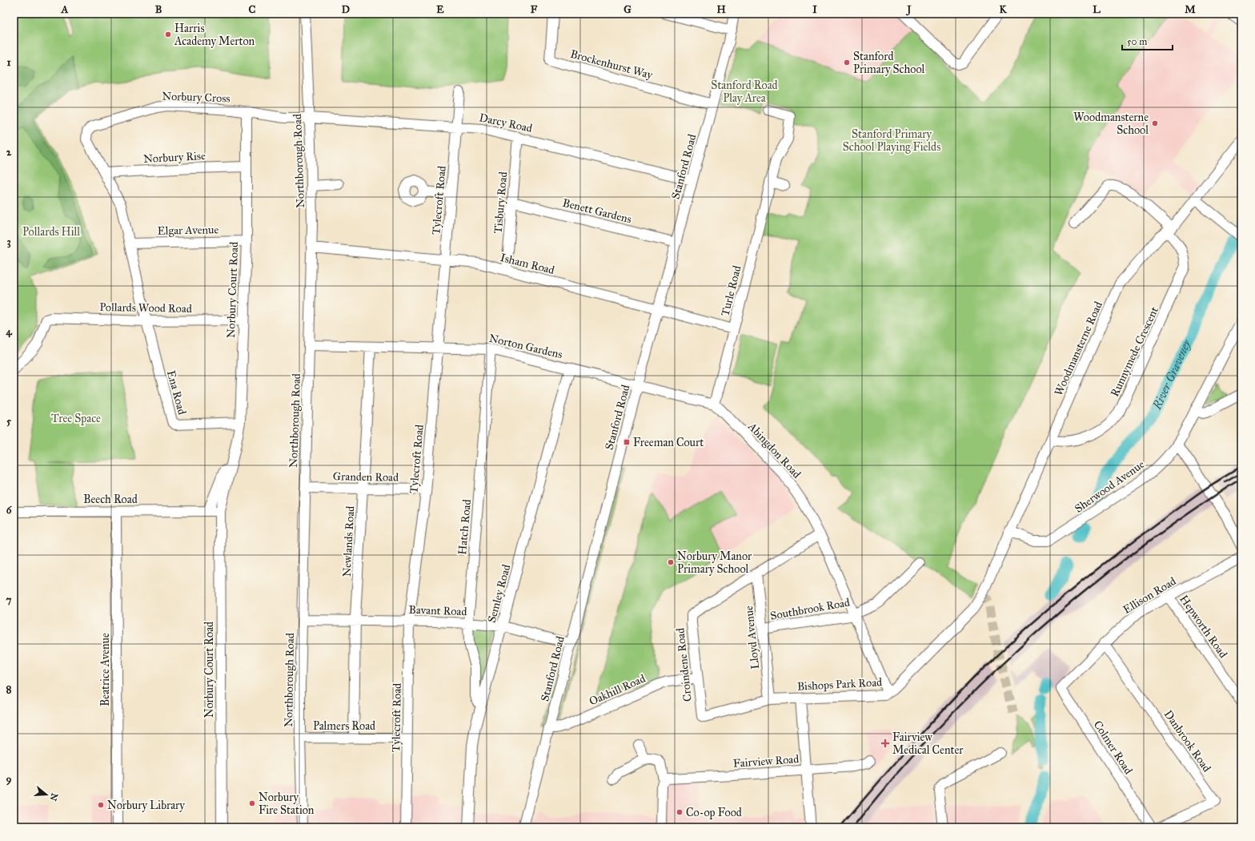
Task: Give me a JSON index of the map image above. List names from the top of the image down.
{
  "streets": {
    "street": [
      "Brockenhurst Way",
      "Norbury Cross",
      "Darcy Road",
      "Norbury Rise",
      "Northborough Road",
      "Stanford Road",
      "Tylecroft Road",
      "Tisbury Road",
      "Benett Gardens",
      "Elgar Avenue",
      "Isham Road",
      "Norbury Court Road",
      "Turle Road",
      "Pollards Wood Road",
      "Norton Gardens",
      "Woodmansterne Road",
      "Runnymede Crescent",
      "Ena Road",
      "Abingdon Road",
      "Granden Road",
      "Sherwood Avenue",
      "Beech Road",
      "Hatch Road",
      "Newlands Road",
      "Semley Road",
      "Ellison Road",
      "Southbrook Road",
      "Bavant Road",
      "Hepworth Road",
      "Lloyd Avenue",
      "Croindene Road",
      "Beatrice Avenue",
      "Bishops Park Road",
      "Oakhill Road",
      "Palmers Road",
      "Danbrook Road",
      "Colmer Road",
      "Fairview Road"
    ]
  },
  "crossings": [
    ["Brockenhurst Way", "Stanford Road"],
    ["Norbury Cross", "Darcy Road"],
    ["Norbury Cross", "Norbury Rise"],
    ["Norbury Cross", "Northborough Road"],
    ["Norbury Cross", "Norbury Court Road"],
    ["Darcy Road", "Northborough Road"],
    ["Darcy Road", "Stanford Road"],
    ["Darcy Road", "Tylecroft Road"],
    ["Darcy Road", "Tisbury Road"],
    ["Norbury Rise", "Norbury Court Road"],
    ["Northborough Road", "Isham Road"],
    ["Northborough Road", "Norton Gardens"],
    ["Northborough Road", "Granden Road"],
    ["Northborough Road", "Bavant Road"],
    ["Northborough Road", "Palmers Road"],
    ["Stanford Road", "Benett Gardens"],
    ["Stanford Road", "Isham Road"],
    ["Stanford Road", "Norton Gardens"],
    ["Stanford Road", "Bavant Road"],
    ["Stanford Road", "Oakhill Road"],
    ["Tylecroft Road", "Isham Road"],
    ["Tylecroft Road", "Norton Gardens"],
    ["Tylecroft Road", "Granden Road"],
    ["Tylecroft Road", "Bavant Road"],
    ["Tylecroft Road", "Palmers Road"],
    ["Tisbury Road", "Benett Gardens"],
    ["Tisbury Road", "Isham Road"],
    ["Elgar Avenue", "Norbury Court Road"],
    ["Isham Road", "Turle Road"],
    ["Norbury Court Road", "Pollards Wood Road"],
    ["Norbury Court Road", "Ena Road"],
    ["Norbury Court Road", "Beech Road"],
    ["Turle Road", "Norton Gardens"],
    ["Turle Road", "Abingdon Road"],
    ["Pollards Wood Road", "Ena Road"],
    ["Norton Gardens", "Abingdon Road"],
    ["Norton Gardens", "Hatch Road"],
    ["Norton Gardens", "Newlands Road"],
    ["Norton Gardens", "Semley Road"],
    ["Woodmansterne Road", "Runnymede Crescent"],
    ["Woodmansterne Road", "Sherwood Avenue"],
    ["Woodmansterne Road", "Bishops Park Road"],
    ["Abingdon Road", "Southbrook Road"],
    ["Abingdon Road", "Bishops Park Road"],
    ["Granden Road", "Newlands Road"],
    ["Beech Road", "Beatrice Avenue"],
    ["Hatch Road", "Semley Road"],
    ["Hatch Road", "Bavant Road"],
    ["Newlands Road", "Bavant Road"],
    ["Newlands Road", "Palmers Road"],
    ["Semley Road", "Bavant Road"],
    ["Ellison Road", "Hepworth Road"],
    ["Ellison Road", "Danbrook Road"],
    ["Ellison Road", "Colmer Road"],
    ["Southbrook Road", "Lloyd Avenue"],
    ["Lloyd Avenue", "Croindene Road"],
    ["Lloyd Avenue", "Bishops Park Road"],
    ["Croindene Road", "Bishops Park Road"],
    ["Croindene Road", "Oakhill Road"]
  ],
  "water": ["River Graveney"],
  "parks": [
    "Stanford Road Play Area",
    "Stanford Primary School Playing Fields",
    "Pollards Hill",
    "Tree Space"
  ],
  "places": {
    "other": [
      "Harris Academy Merton",
      "Stanford Primary School",
      "Woodmansterne School",
      "Norbury Manor Primary School",
      "Norbury Fire Station",
      "Norbury Library",
      "Co-op Food"
    ],
    "transit": ["Freeman Court"],
    "health": ["Fairview Medical Center"]
  },
  "scale_bar": "50 m",
  "north": "right",
  "grid": {
    "columns": [
      "A",
      "B",
      "C",
      "D",
      "E",
      "F",
      "G",
      "H",
      "I",
      "J",
      "K",
      "L",
      "M"
    ],
    "rows": [
      "1",
      "2",
      "3",
      "4",
      "5",
      "6",
      "7",
      "8",
      "9"
    ]
  }
}
